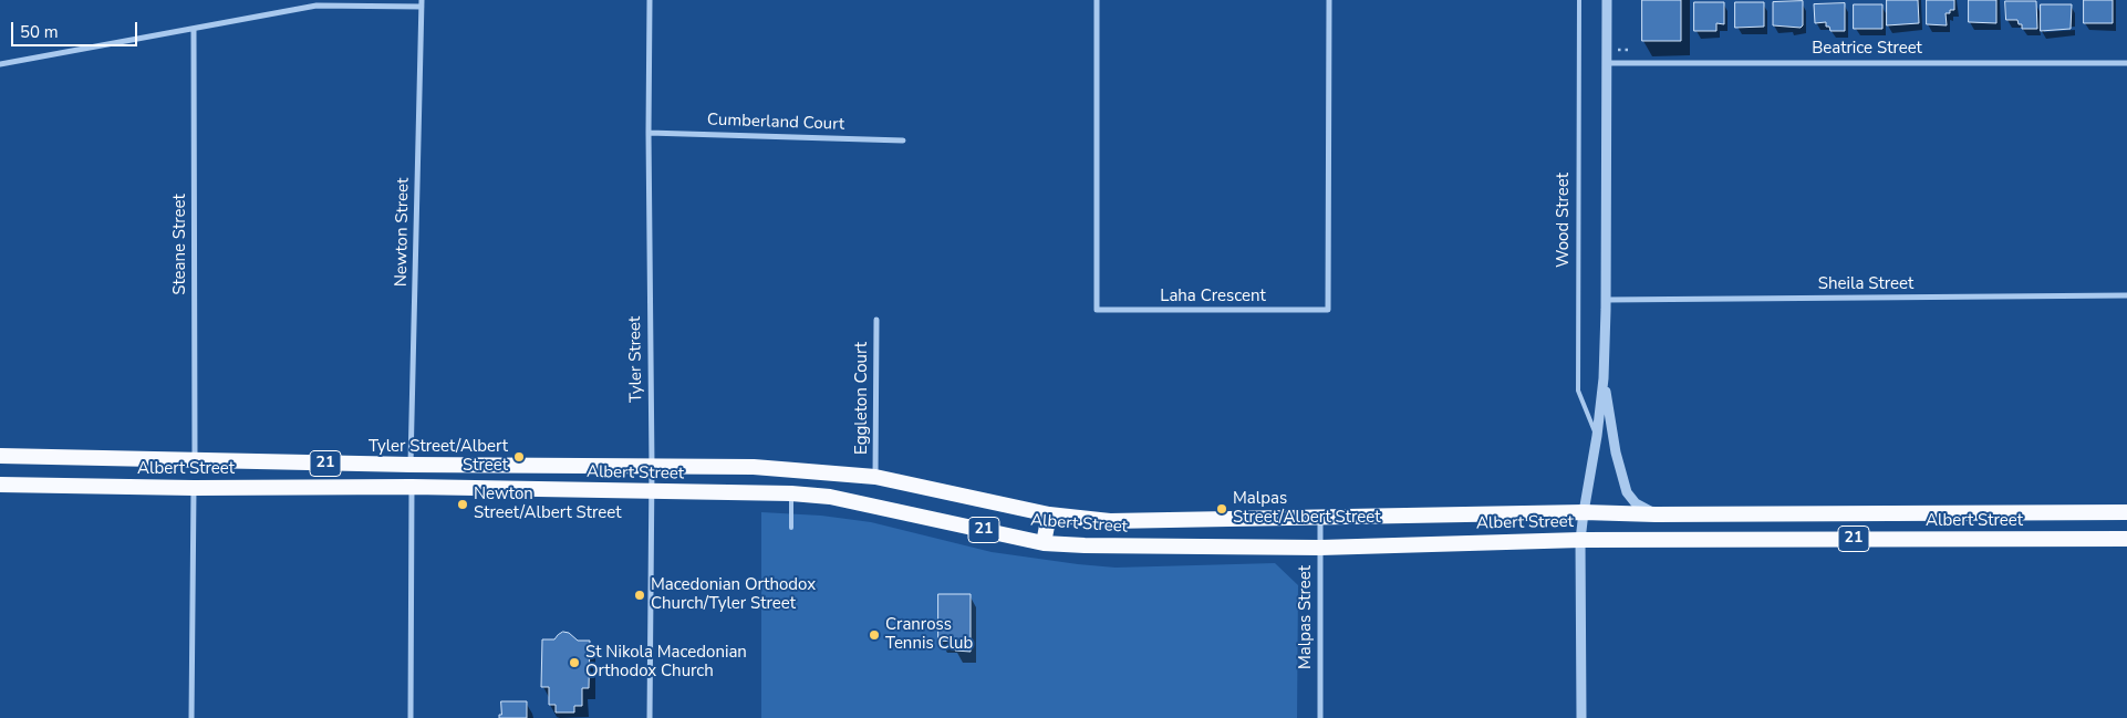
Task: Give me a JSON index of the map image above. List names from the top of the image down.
{
  "streets": {
    "highway": ["21", "Albert Street"],
    "street": [
      "Beatrice Street",
      "Cumberland Court",
      "Newton Street",
      "Steane Street",
      "Sheila Street",
      "Laha Crescent",
      "Tyler Street",
      "Eggleton Court",
      "Malpas Street"
    ],
    "lane": ["Wood Street"]
  },
  "crossings": [
    ["Cumberland Court", "Tyler Street"],
    ["Newton Street", "Albert Street"],
    ["Steane Street", "Albert Street"],
    ["Tyler Street", "Albert Street"],
    ["Eggleton Court", "Albert Street"],
    ["Albert Street", "Malpas Street"]
  ],
  "places": [
    "Tyler Street/Albert Street",
    "Newton Street/Albert Street",
    "Malpas Street/Albert Street",
    "Macedonian Orthodox Church/Tyler Street",
    "Cranross Tennis Club",
    "St Nikola Macedonian Orthodox Church"
  ],
  "scale_bar": "50 m"
}
